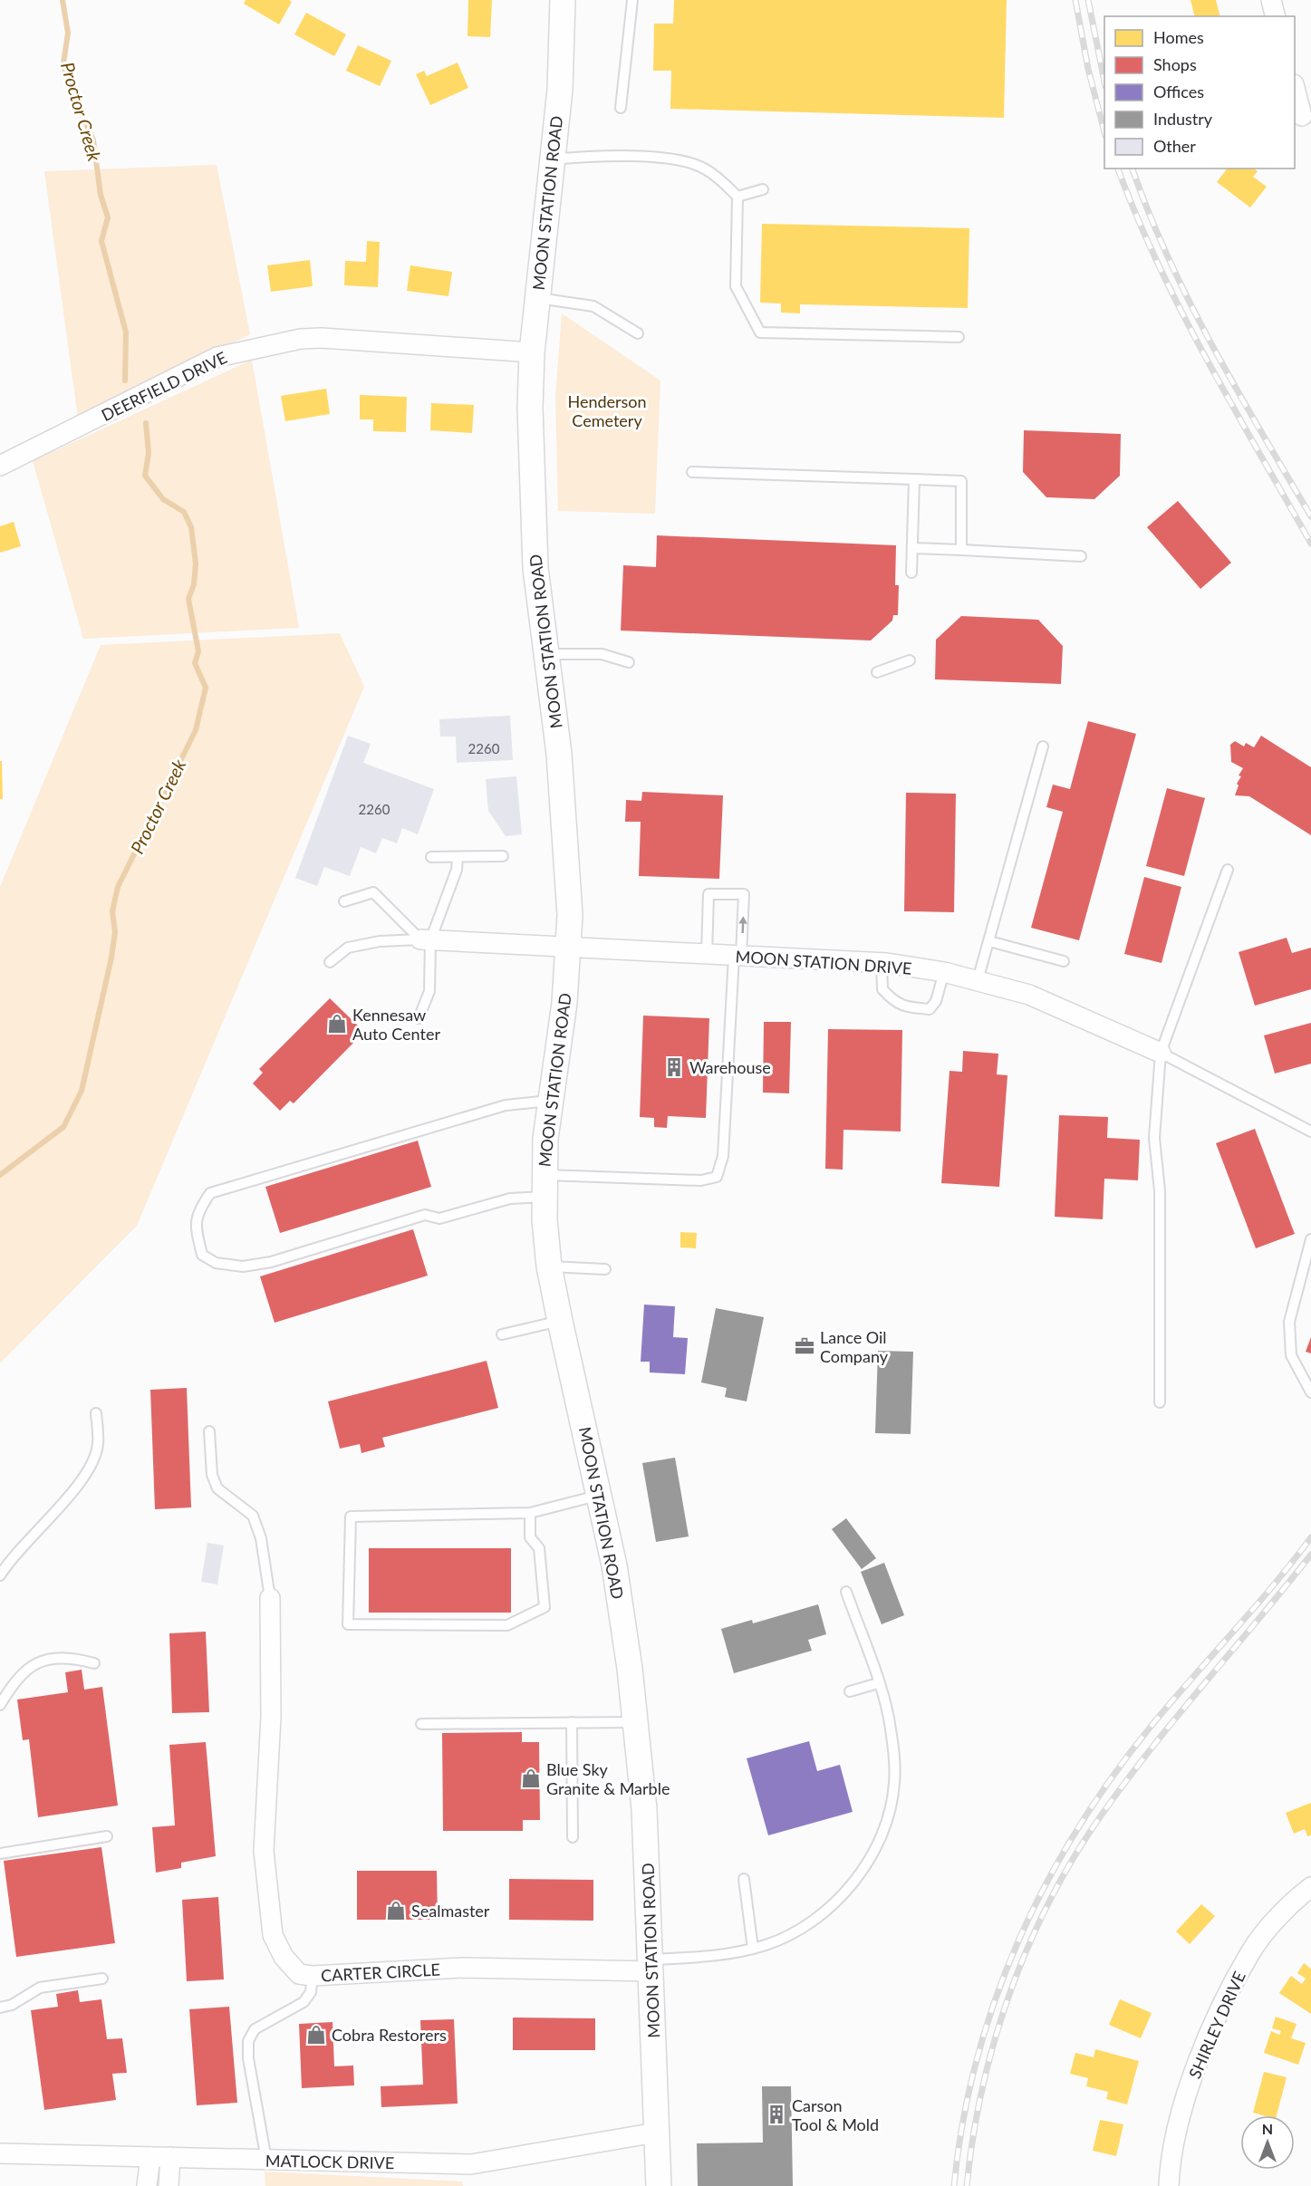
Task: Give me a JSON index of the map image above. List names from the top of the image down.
{
  "streets": {
    "street": [
      "MOON STATION ROAD",
      "DEERFIELD DRIVE",
      "MOON STATION DRIVE",
      "CARTER CIRCLE",
      "SHIRLEY DRIVE",
      "MATLOCK DRIVE"
    ]
  },
  "crossings": [
    ["MOON STATION ROAD", "DEERFIELD DRIVE"],
    ["MOON STATION ROAD", "MOON STATION DRIVE"],
    ["MOON STATION ROAD", "CARTER CIRCLE"],
    ["MOON STATION ROAD", "MATLOCK DRIVE"]
  ],
  "water": ["Proctor Creek"],
  "parks": ["Henderson Cemetery"],
  "places": {
    "shop": [
      "Kennesaw Auto Center",
      "Blue Sky Granite & Marble",
      "Sealmaster",
      "Cobra Restorers"
    ],
    "building": ["Warehouse", "Carson Tool & Mold"],
    "office": ["Lance Oil Company"]
  },
  "house_numbers": ["2260", "2260"],
  "legend": [
    "Homes",
    "Shops",
    "Offices",
    "Industry",
    "Other"
  ],
  "north": "top"
}
